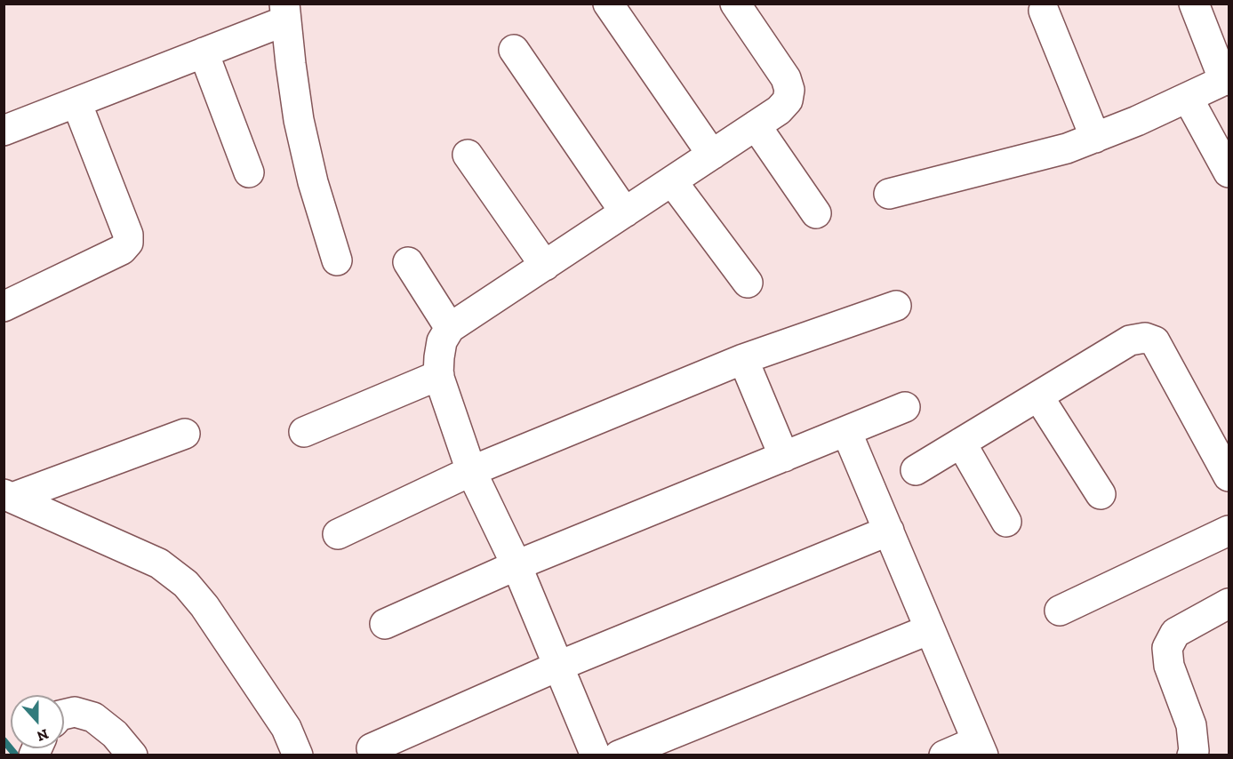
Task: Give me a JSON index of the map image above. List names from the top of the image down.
{
  "north": "bottom"
}
